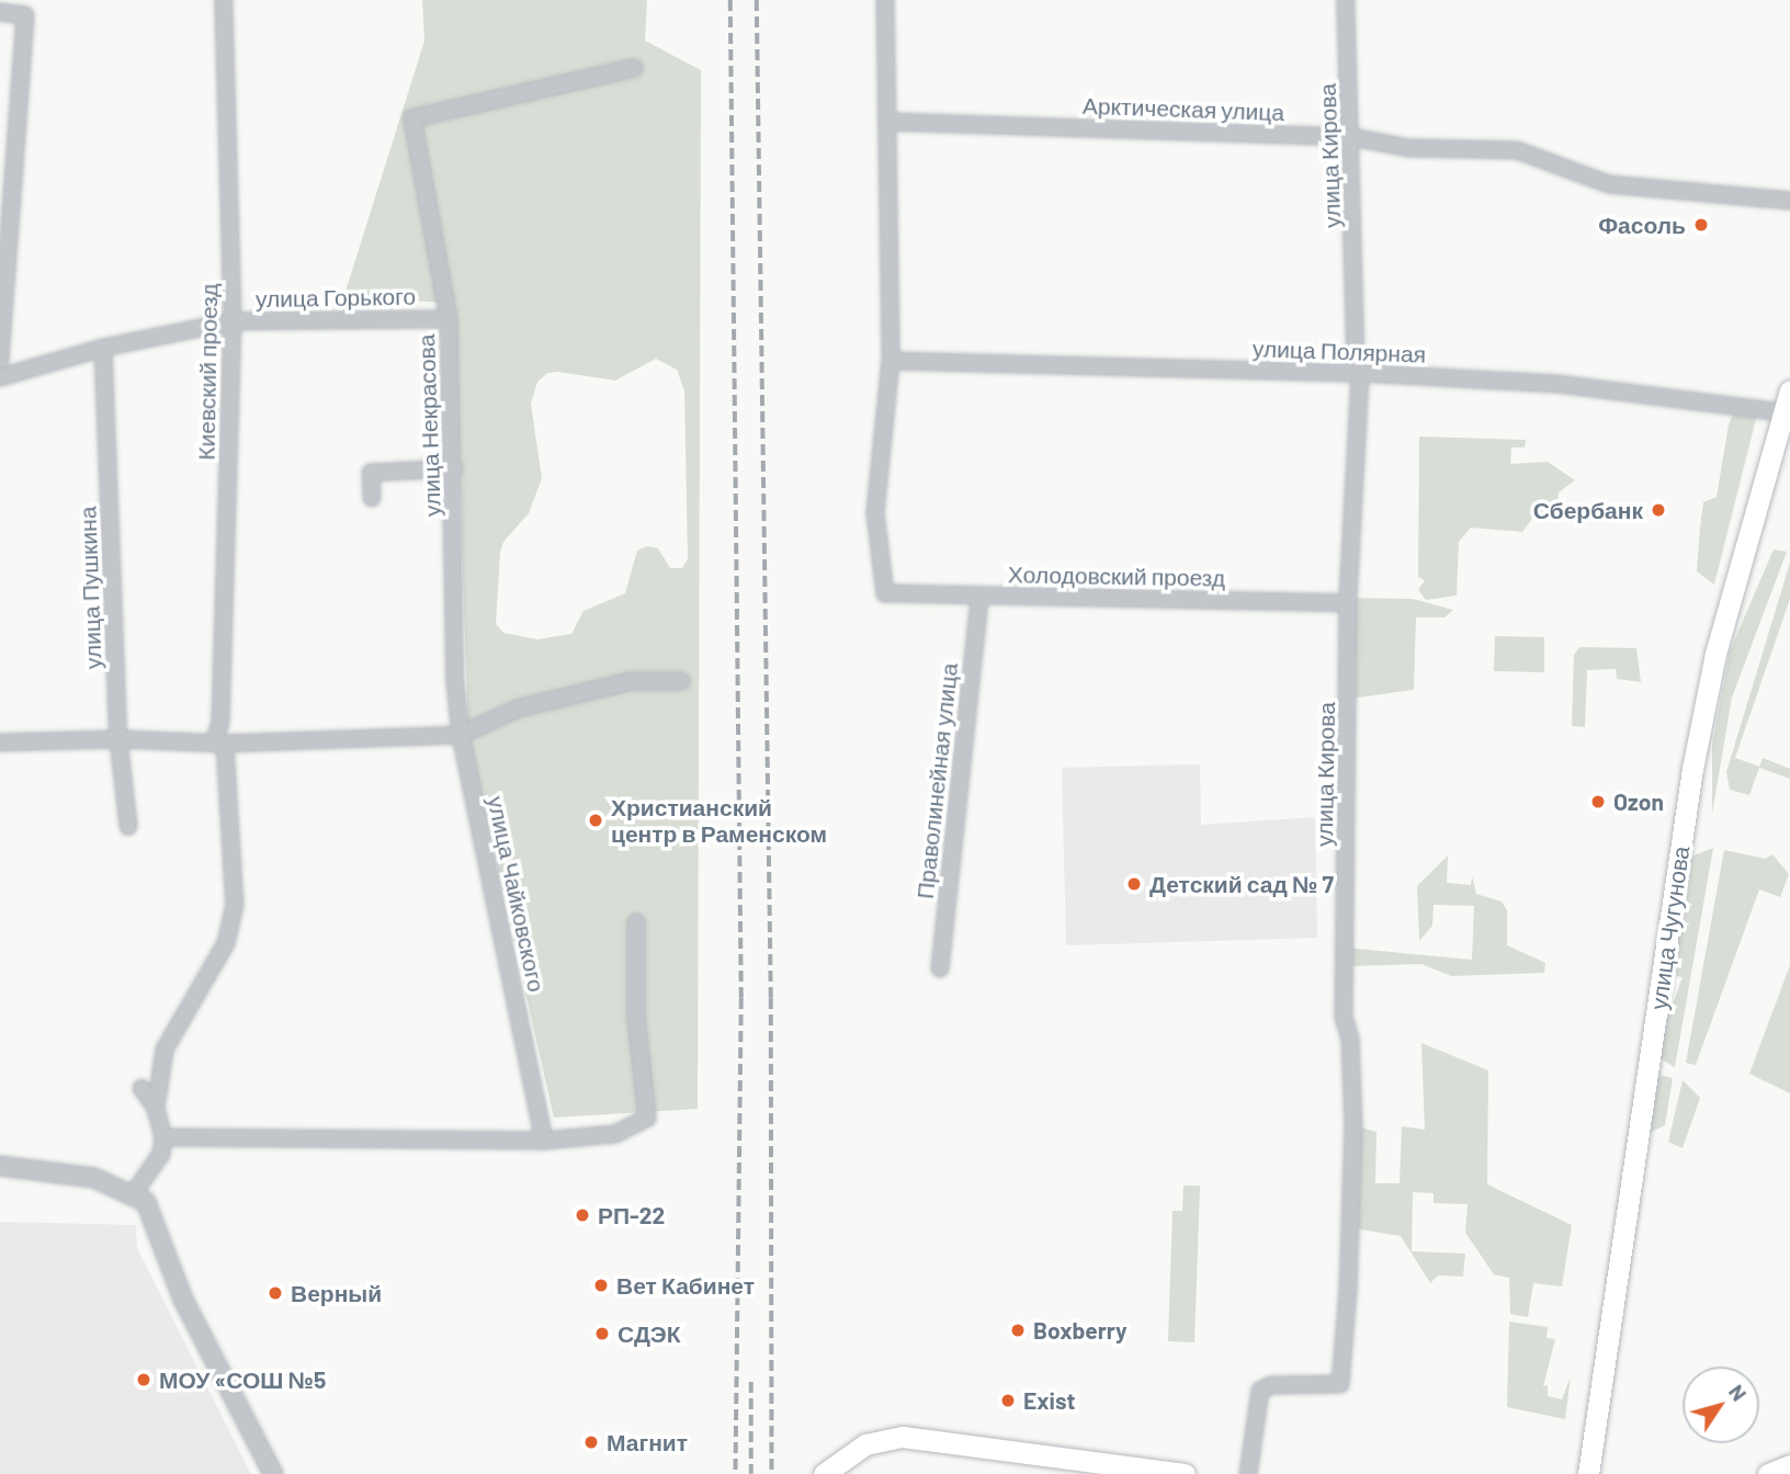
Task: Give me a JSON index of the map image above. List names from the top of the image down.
{
  "streets": {
    "main road": ["улица Чугунова"],
    "street": [
      "Арктическая улица",
      "улица Кирова",
      "улица Горького",
      "улица Полярная",
      "Киевский проезд",
      "улица Некрасова",
      "Холодовский проезд",
      "улица Пушкина",
      "Праволинейная улица",
      "улица Чайковского"
    ]
  },
  "crossings": [
    ["Арктическая улица", "улица Кирова"],
    ["улица Кирова", "улица Полярная"],
    ["улица Кирова", "Холодовский проезд"],
    ["улица Горького", "Киевский проезд"],
    ["улица Горького", "улица Некрасова"],
    ["улица Горького", "улица Пушкина"],
    ["улица Полярная", "Холодовский проезд"],
    ["улица Полярная", "улица Чугунова"],
    ["улица Некрасова", "улица Чайковского"],
    ["Холодовский проезд", "Праволинейная улица"]
  ],
  "places": [
    "Фасоль",
    "Сбербанк",
    "Ozon",
    "Христианский центр в Раменском",
    "Детский сад № 7",
    "РП-22",
    "Вет Кабинет",
    "Верный",
    "Boxberry",
    "СДЭК",
    "МОУ «СОШ №5",
    "Exist",
    "Магнит"
  ],
  "north": "top right"
}
